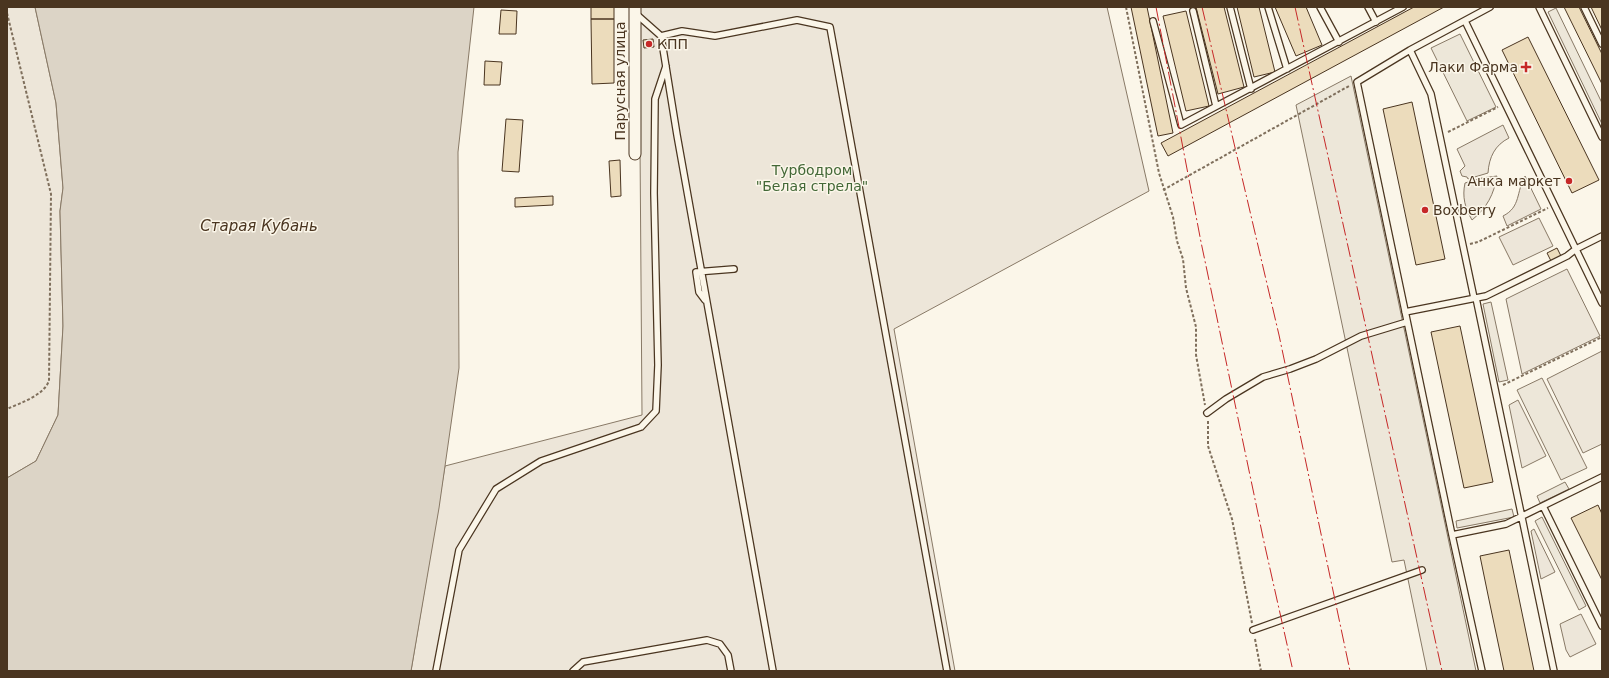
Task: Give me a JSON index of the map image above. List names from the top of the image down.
{
  "streets": {
    "street": ["Парусная улица"]
  },
  "water": ["Старая Кубань"],
  "parks": ["Турбодром \"Белая стрела\""],
  "places": {
    "other": ["КПП", "Анка маркет", "Boxberry"],
    "health": ["Лаки Фарма"]
  }
}
